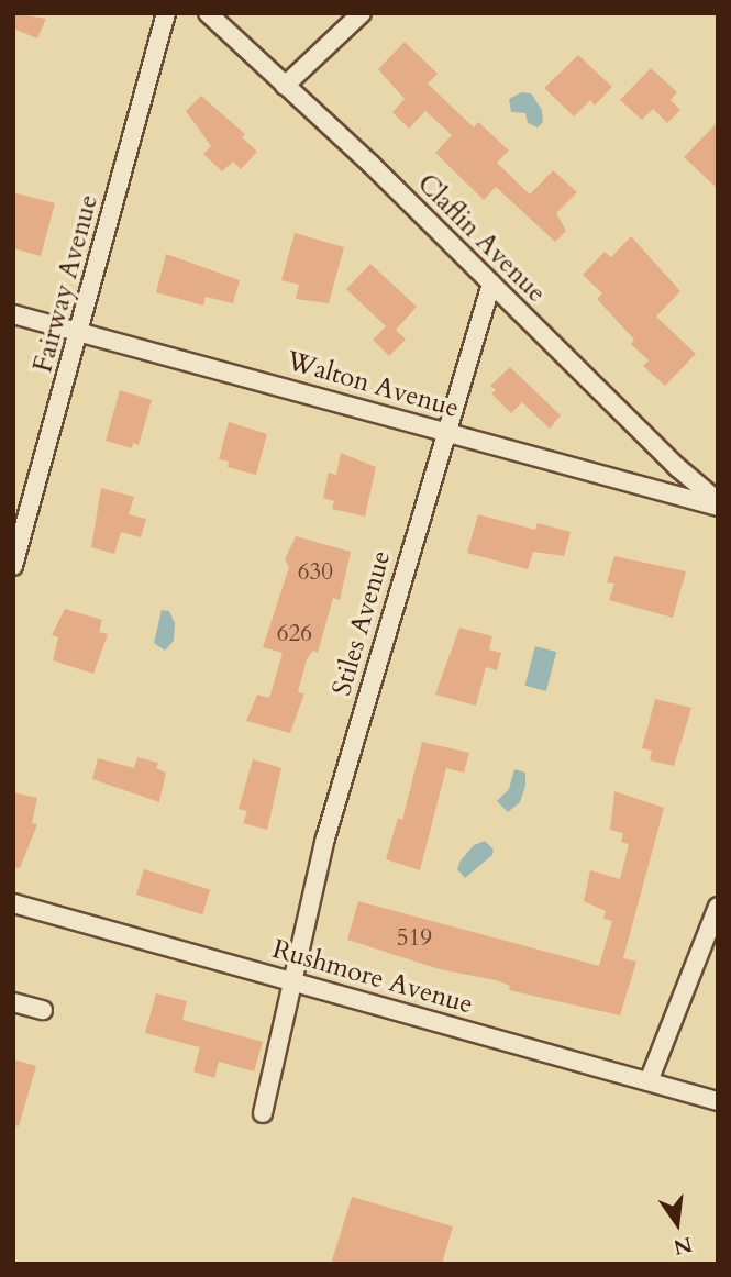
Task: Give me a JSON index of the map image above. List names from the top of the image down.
{
  "streets": {
    "street": [
      "Claflin Avenue",
      "Fairway Avenue",
      "Walton Avenue",
      "Stiles Avenue",
      "Rushmore Avenue"
    ]
  },
  "crossings": [
    ["Claflin Avenue", "Stiles Avenue"],
    ["Fairway Avenue", "Walton Avenue"],
    ["Walton Avenue", "Stiles Avenue"],
    ["Stiles Avenue", "Rushmore Avenue"]
  ],
  "house_numbers": ["630", "626", "519"],
  "north": "bottom"
}
